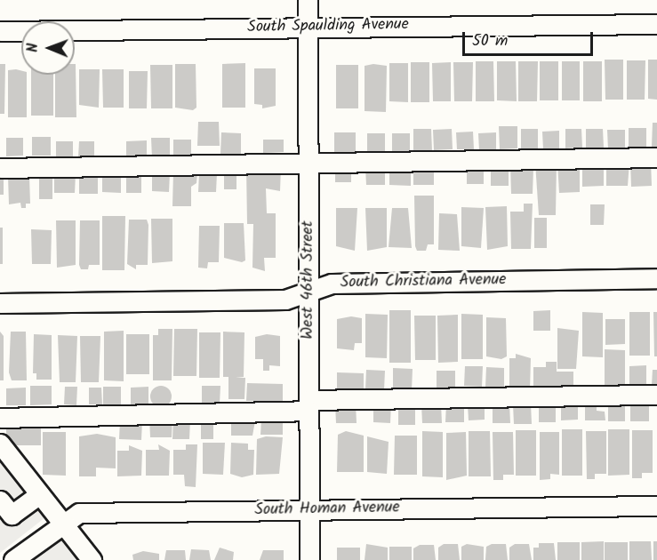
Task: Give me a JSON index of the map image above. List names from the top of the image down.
{
  "streets": {
    "street": [
      "South Spaulding Avenue",
      "West 46th Street",
      "South Christiana Avenue",
      "South Homan Avenue"
    ]
  },
  "crossings": [
    ["South Spaulding Avenue", "West 46th Street"],
    ["West 46th Street", "South Christiana Avenue"],
    ["West 46th Street", "South Homan Avenue"]
  ],
  "scale_bar": "50 m",
  "north": "left"
}
